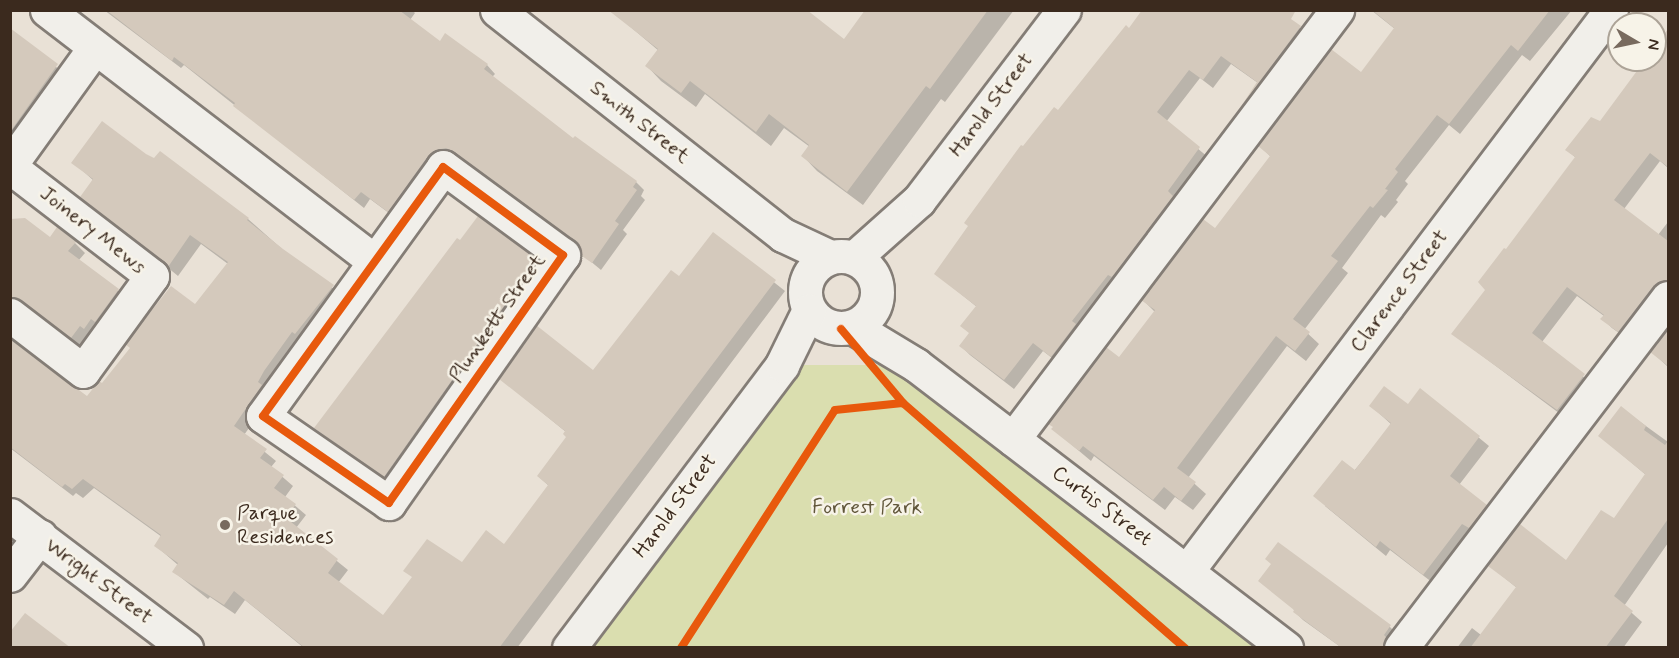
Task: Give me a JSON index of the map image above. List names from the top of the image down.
{
  "streets": {
    "street": [
      "Harold Street",
      "Smith Street",
      "Joinery Mews",
      "Clarence Street",
      "Plunkett Street",
      "Curtis Street",
      "Wright Street"
    ]
  },
  "crossings": [
    ["Harold Street", "Smith Street"],
    ["Harold Street", "Curtis Street"],
    ["Smith Street", "Curtis Street"],
    ["Clarence Street", "Curtis Street"]
  ],
  "parks": ["Forrest Park"],
  "places": ["Parque Residences"],
  "north": "right"
}
